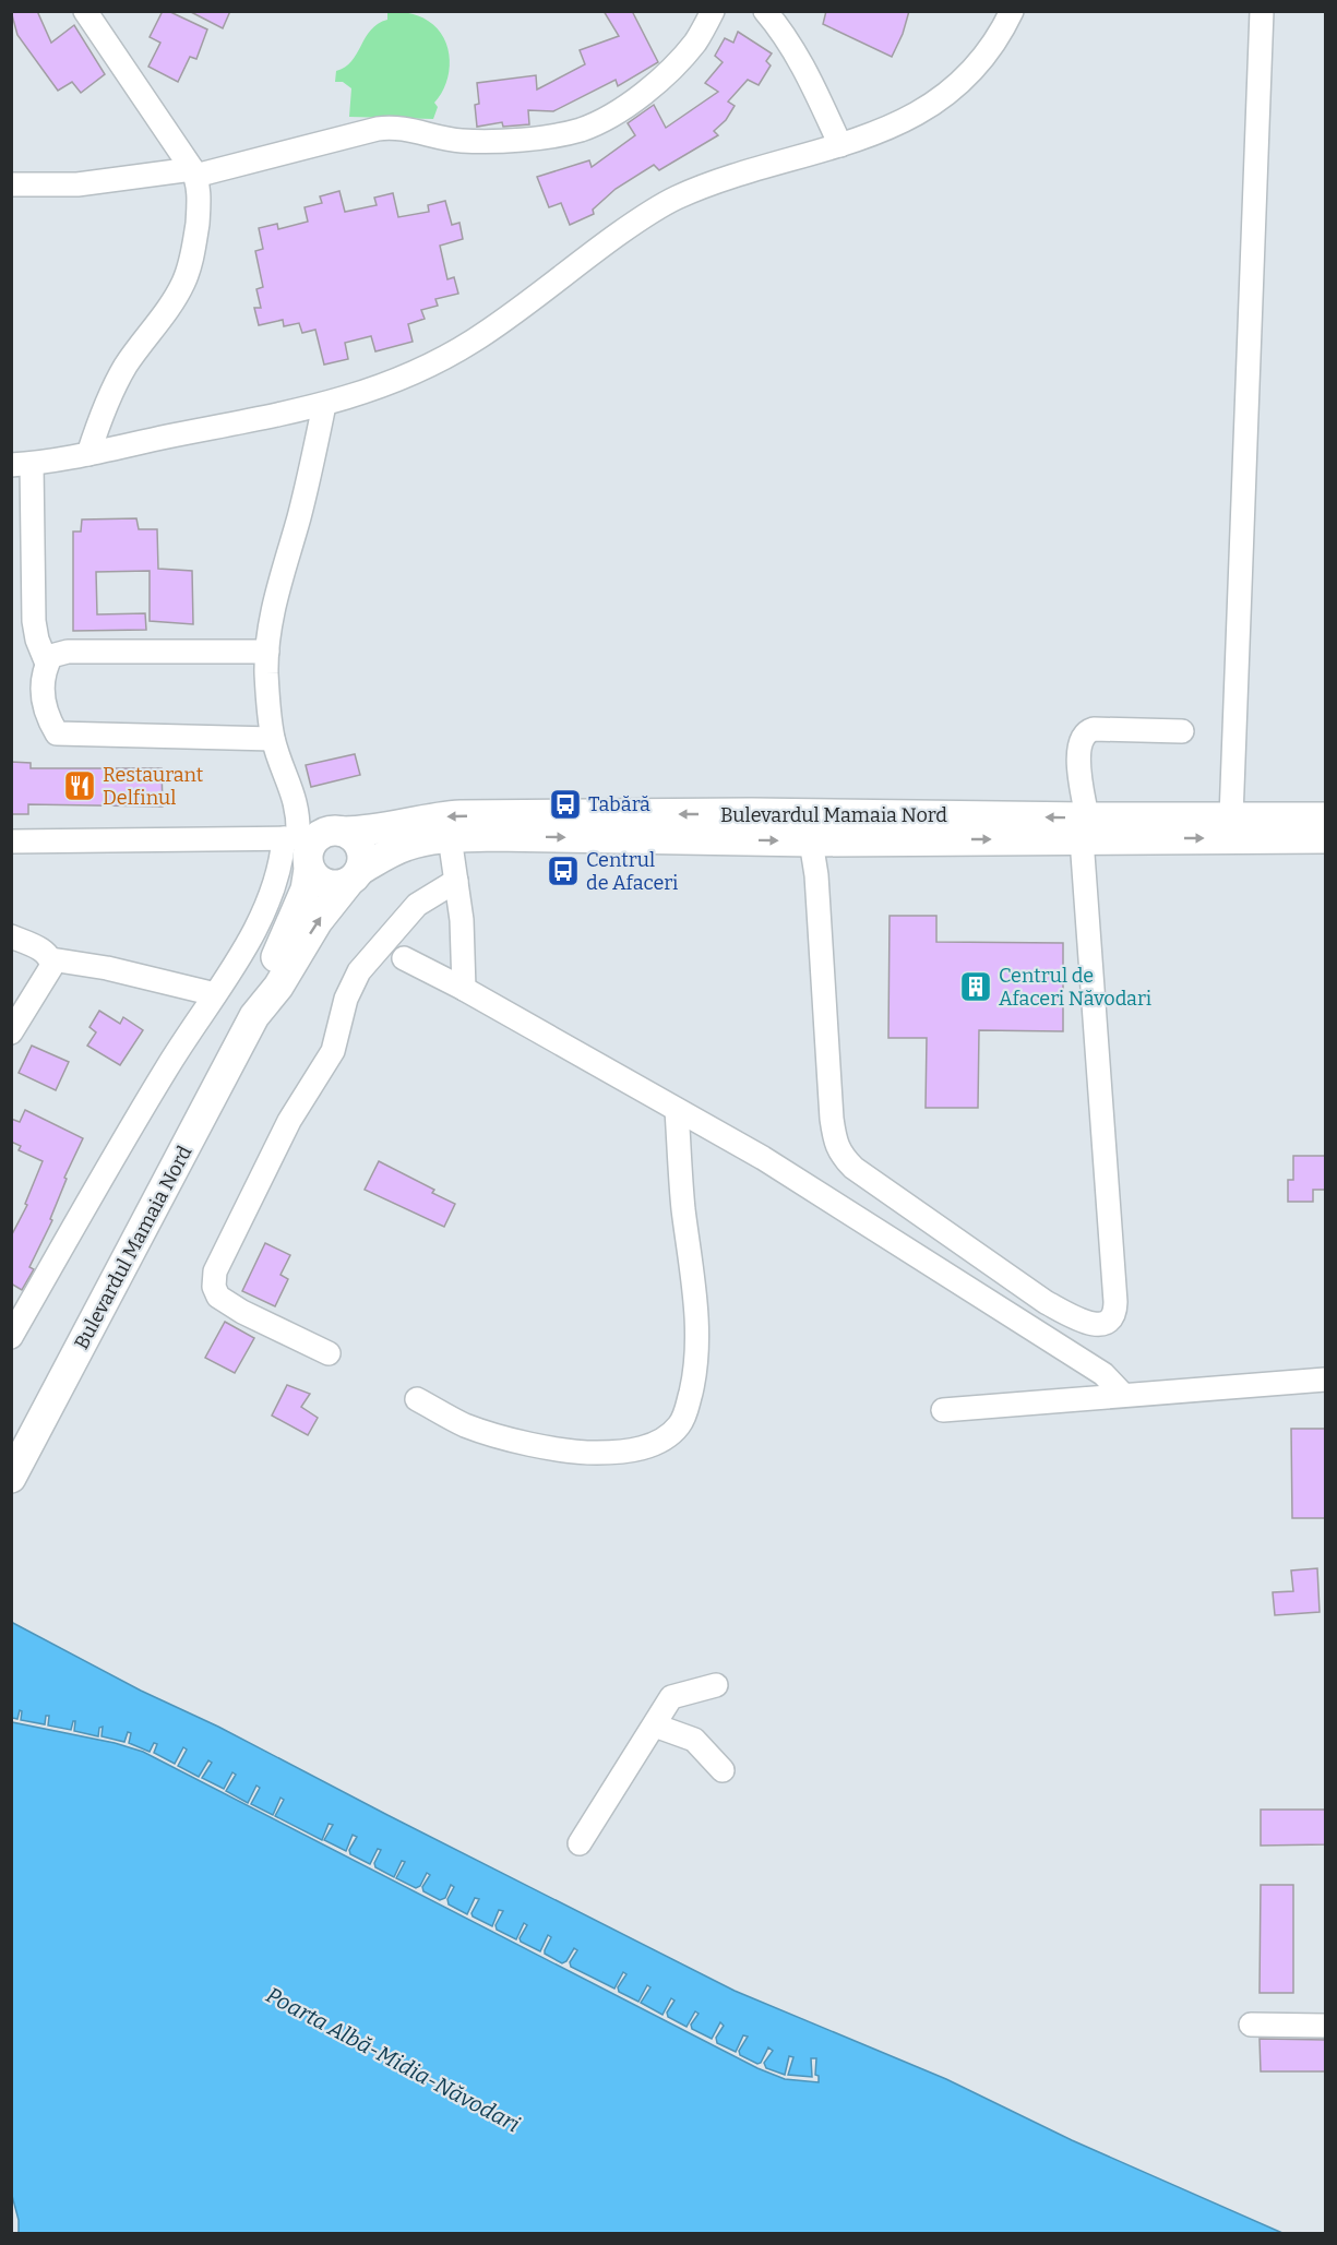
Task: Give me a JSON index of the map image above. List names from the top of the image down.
{
  "streets": {
    "main road": ["Bulevardul Mamaia Nord"]
  },
  "water": ["Poarta Albă-Midia-Năvodari"],
  "places": {
    "restaurant": ["Restaurant Delfinul"],
    "bus stop": ["Tabără", "Centrul de Afaceri"],
    "building": ["Centrul de Afaceri Năvodari"]
  }
}
